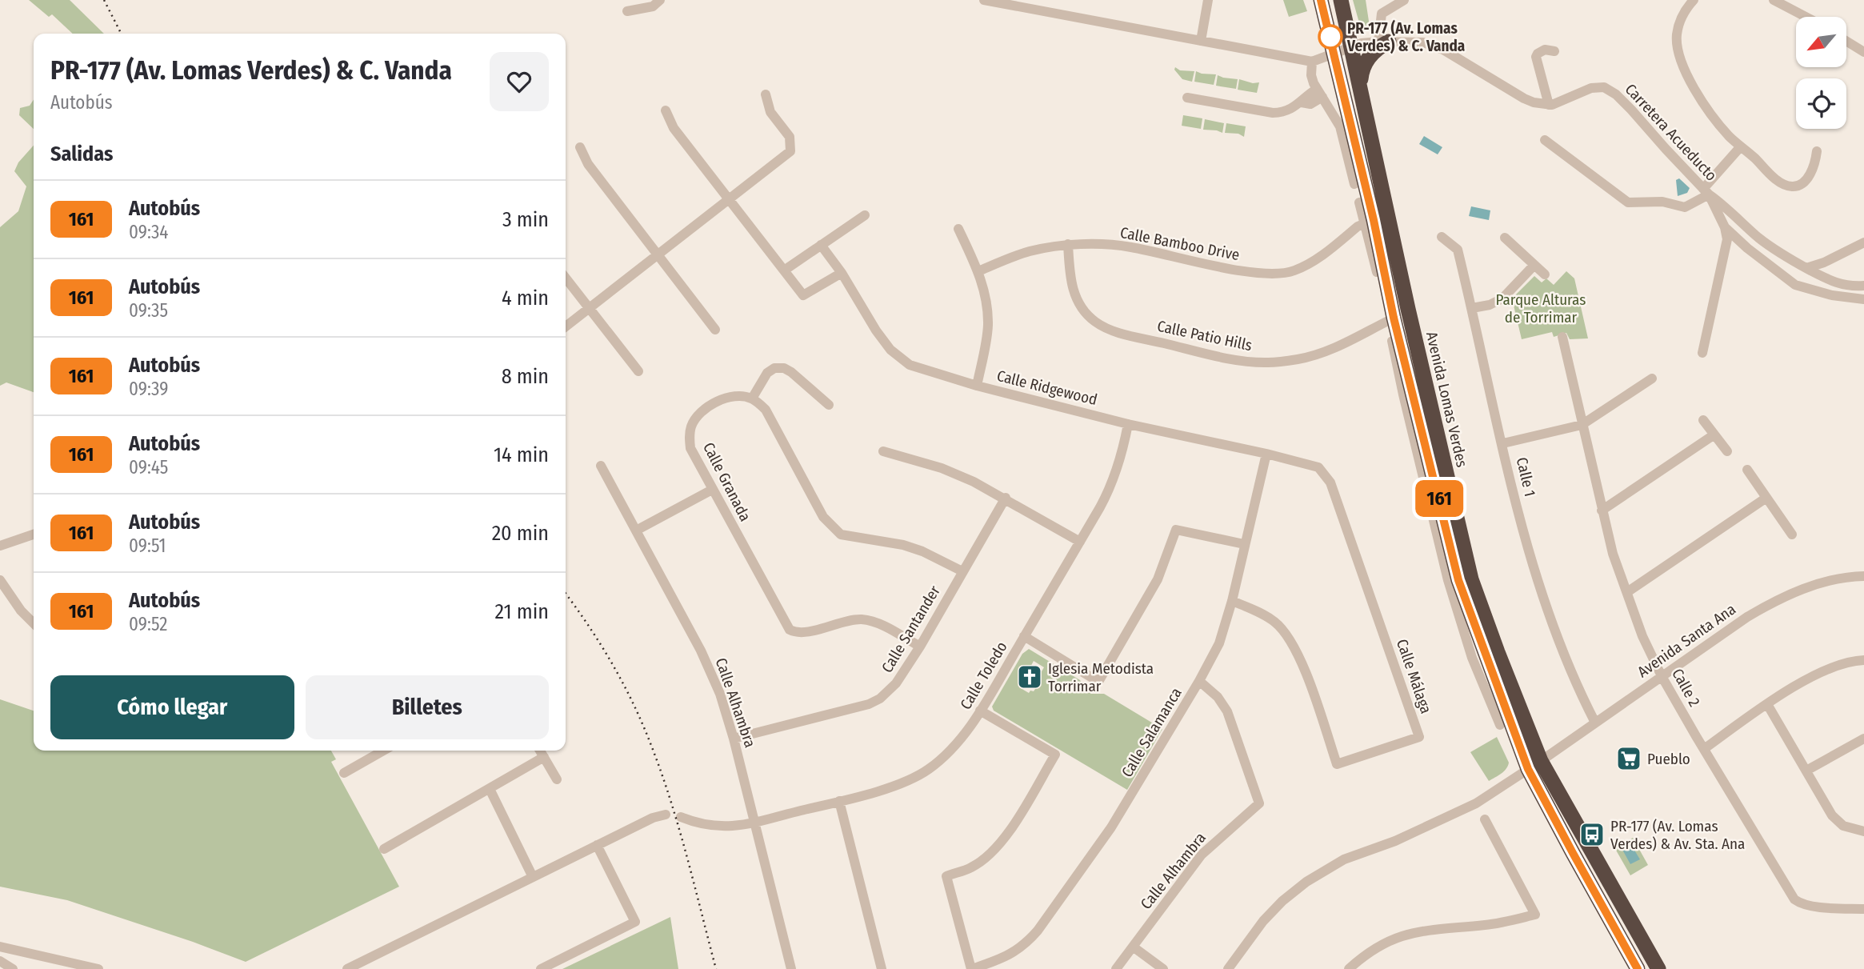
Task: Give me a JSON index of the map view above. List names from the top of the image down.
{
  "streets": {
    "highway": ["Avenida Lomas Verdes"],
    "street": [
      "Carretera Acueducto",
      "Calle Bamboo Drive",
      "Calle Patio Hills",
      "Calle Ridgewood",
      "Calle 1",
      "Calle Granada",
      "Calle Santander",
      "Avenida Santa Ana",
      "Calle Toledo",
      "Calle Málaga",
      "Calle 2",
      "Calle Alhambra",
      "Calle Salamanca"
    ]
  },
  "crossings": [
    ["Calle Bamboo Drive", "Calle Patio Hills"],
    ["Calle Ridgewood", "Calle Toledo"],
    ["Calle Ridgewood", "Calle Málaga"],
    ["Calle Ridgewood", "Calle Salamanca"],
    ["Avenida Lomas Verdes", "Avenida Santa Ana"],
    ["Calle 1", "Avenida Santa Ana"],
    ["Calle Granada", "Calle Santander"],
    ["Calle Santander", "Calle Alhambra"],
    ["Avenida Santa Ana", "Calle 2"],
    ["Calle Toledo", "Calle Alhambra"],
    ["Calle Málaga", "Calle Salamanca"],
    ["Calle Alhambra", "Calle Salamanca"]
  ],
  "parks": ["Parque Alturas de Torrimar"],
  "places": {
    "other": ["PR-177 (Av. Lomas Verdes) & C. Vanda"],
    "church": ["Iglesia Metodista Torrimar"],
    "supermarket": ["Pueblo"],
    "bus stop": ["PR-177 (Av. Lomas Verdes) & Av. Sta. Ana"]
  },
  "lines": ["bus line 161"],
  "north": "bottom left",
  "page": {
    "on_map": "161",
    "heading": [
      ["PR-177 (Av. Lomas Verdes) & C. Vanda", "Autobús"],
      "Salidas"
    ],
    "list": [
      {
        "mark": "161",
        "name": "Autobús",
        "note": "09:34",
        "value": "3 min"
      },
      {
        "mark": "161",
        "name": "Autobús",
        "note": "09:35",
        "value": "4 min"
      },
      {
        "mark": "161",
        "name": "Autobús",
        "note": "09:39",
        "value": "8 min"
      },
      {
        "mark": "161",
        "name": "Autobús",
        "note": "09:45",
        "value": "14 min"
      },
      {
        "mark": "161",
        "name": "Autobús",
        "note": "09:51",
        "value": "20 min"
      },
      {
        "mark": "161",
        "name": "Autobús",
        "note": "09:52",
        "value": "21 min"
      }
    ],
    "buttons": ["Cómo llegar", "Billetes"]
  }
}
